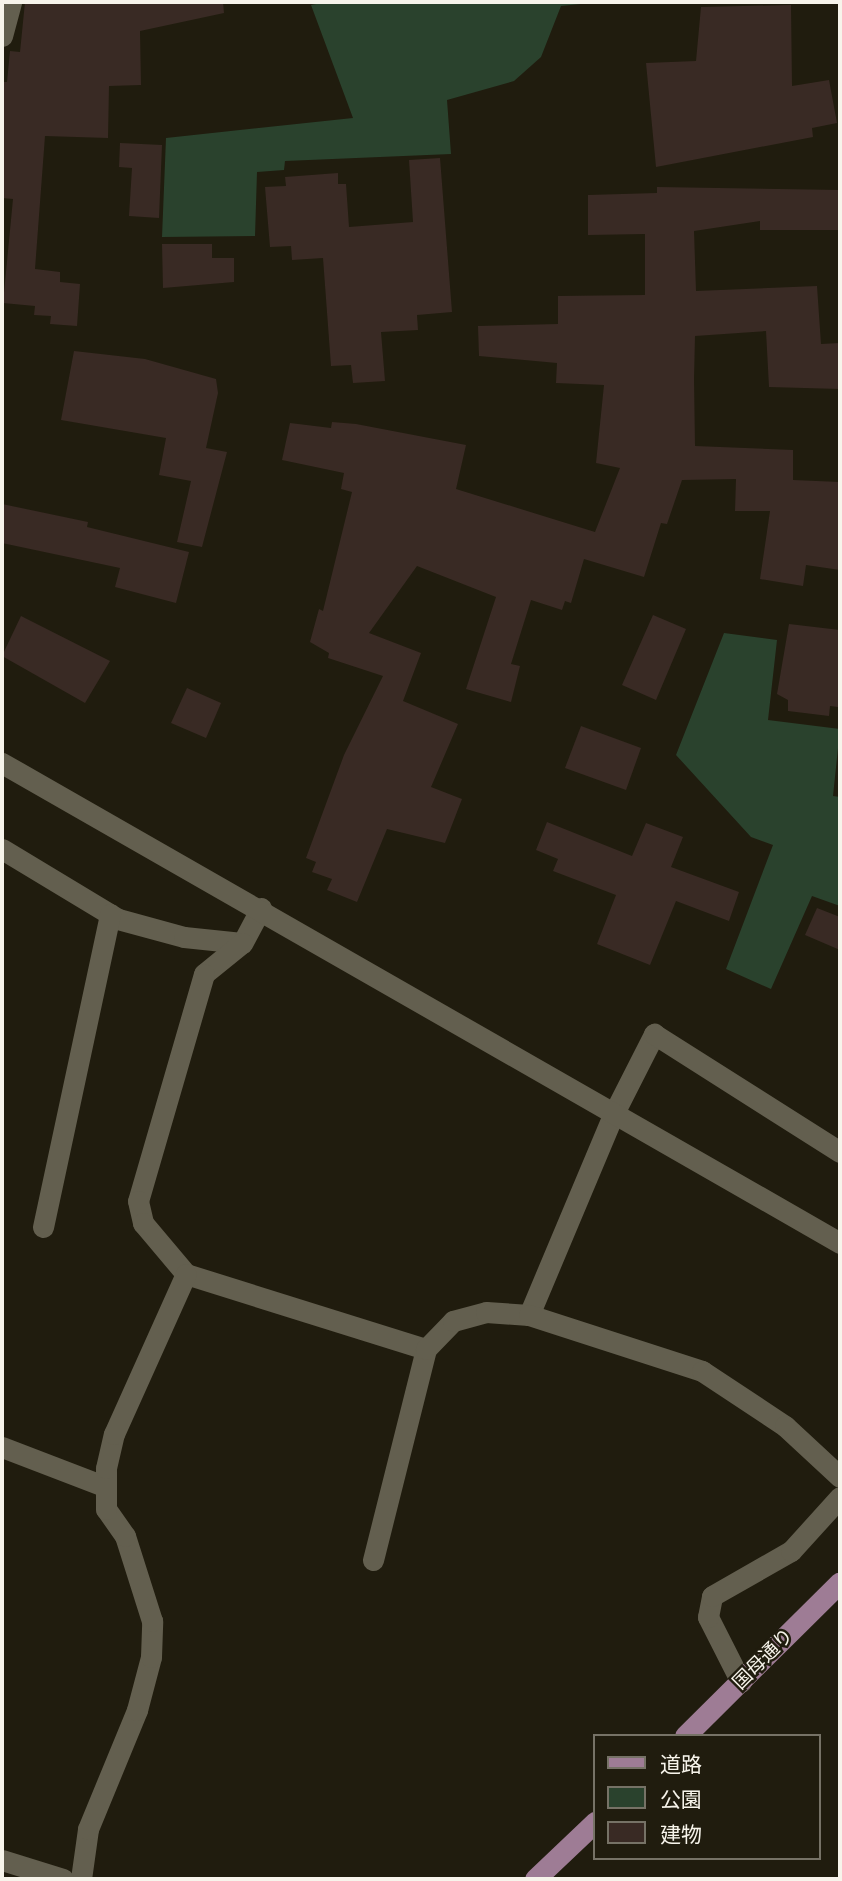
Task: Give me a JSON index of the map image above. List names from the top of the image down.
{
  "streets": {
    "main road": ["国母通り"]
  },
  "legend": ["道路", "公園", "建物"]
}
